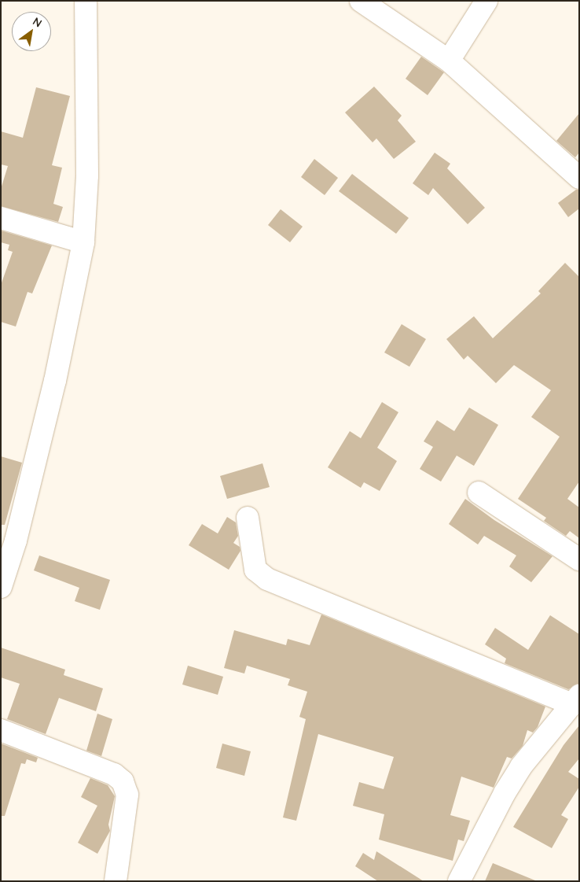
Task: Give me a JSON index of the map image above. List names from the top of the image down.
{
  "north": "top right"
}
